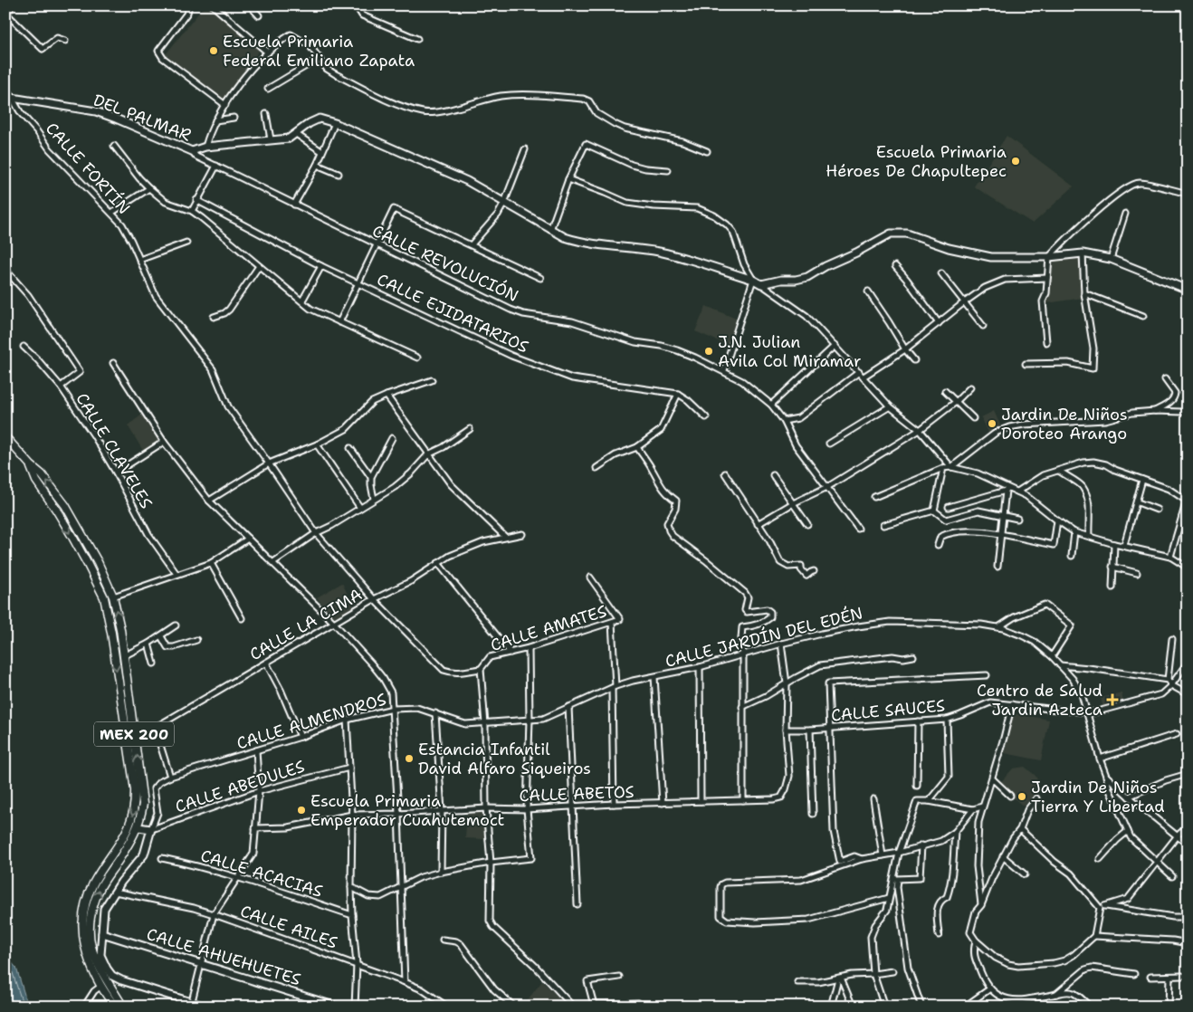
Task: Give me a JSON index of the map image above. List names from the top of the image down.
{
  "streets": {
    "main road": ["MEX 200"],
    "street": [
      "DEL PALMAR",
      "CALLE FORTÍN",
      "CALLE REVOLUCIÓN",
      "CALLE EJIDATARIOS",
      "CALLE CLAVELES",
      "CALLE LA CIMA",
      "CALLE AMATES",
      "CALLE JARDÍN DEL EDÉN",
      "CALLE SAUCES",
      "CALLE ALMENDROS",
      "CALLE ABEDULES",
      "CALLE ABETOS",
      "CALLE ACACIAS",
      "CALLE AILES",
      "CALLE AHUEHUETES"
    ]
  },
  "crossings": [
    ["DEL PALMAR", "CALLE FORTÍN"],
    ["DEL PALMAR", "CALLE REVOLUCIÓN"],
    ["CALLE FORTÍN", "CALLE LA CIMA"],
    ["CALLE FORTÍN", "CALLE AMATES"],
    ["CALLE LA CIMA", "CALLE ALMENDROS"],
    ["CALLE AMATES", "CALLE ALMENDROS"],
    ["CALLE AMATES", "CALLE ABETOS"],
    ["CALLE JARDÍN DEL EDÉN", "CALLE SAUCES"],
    ["CALLE JARDÍN DEL EDÉN", "CALLE ALMENDROS"],
    ["CALLE SAUCES", "CALLE ABETOS"],
    ["CALLE ALMENDROS", "CALLE ABEDULES"],
    ["MEX 200", "CALLE ABEDULES"]
  ],
  "places": {
    "other": [
      "Escuela Primaria Federal Emiliano Zapata",
      "Escuela Primaria Héroes De Chapultepec",
      "J.N. Julian Avila Col Miramar",
      "Jardin De Niños Doroteo Arango",
      "Estancia Infantil David Alfaro Siqueiros",
      "Jardin De Niños Tierra Y Libertad",
      "Escuela Primaria Emperador Cuahutemoct"
    ],
    "health": ["Centro de Salud Jardin Azteca"]
  }
}
